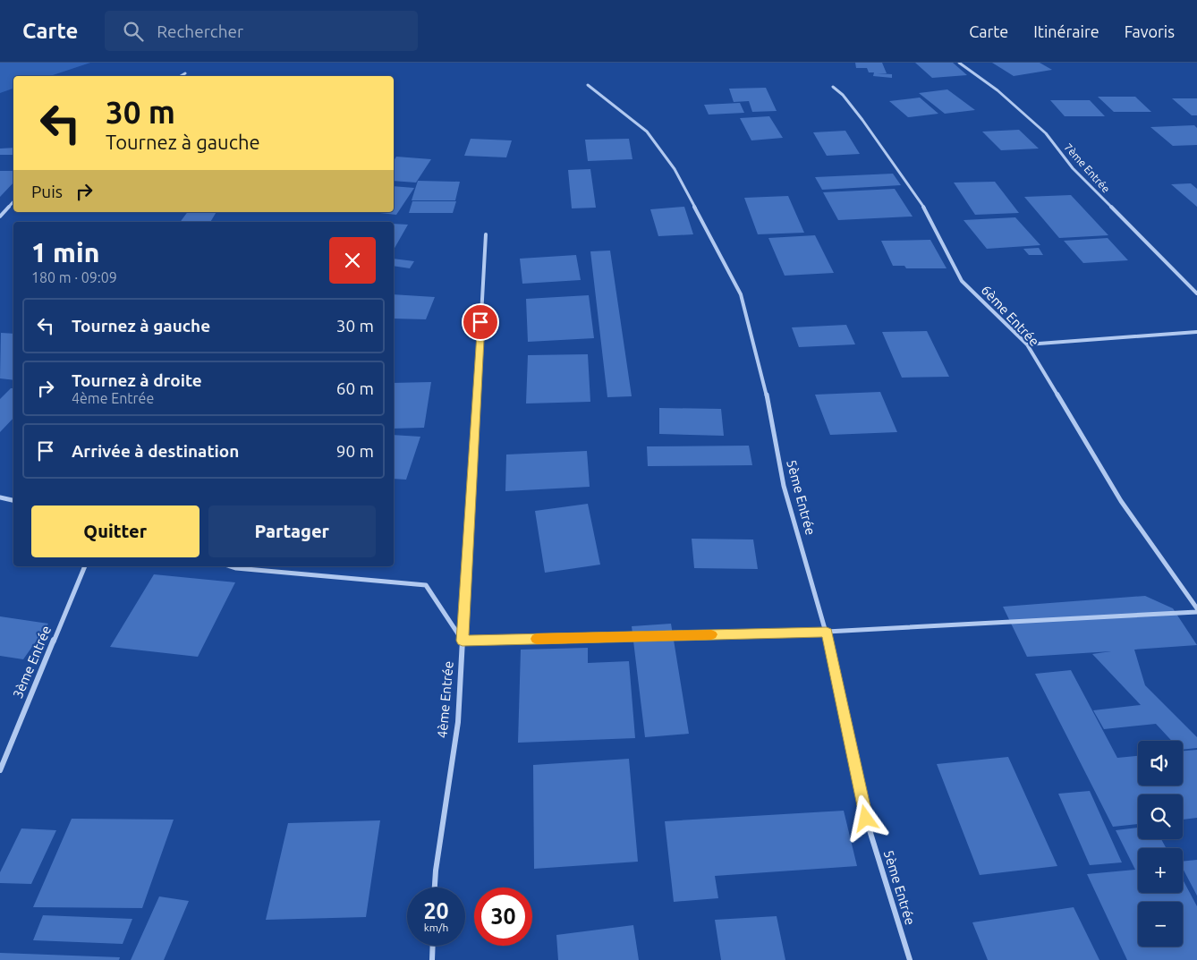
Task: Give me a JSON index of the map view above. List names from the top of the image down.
{
  "streets": {
    "street": [
      "7ème Entrée",
      "6ème Entrée",
      "5ème Entrée",
      "3ème Entrée",
      "4ème Entrée"
    ]
  },
  "page": {
    "header": "Carte",
    "search": "Rechercher",
    "nav": ["Carte", "Itinéraire", "Favoris"],
    "turn": ["30 m", "Tournez à gauche"],
    "then": "Puis",
    "heading": ["1 min", "180 m · 09:09"],
    "list": [
      {
        "name": "Tournez à gauche",
        "value": "30 m"
      },
      {
        "name": "Tournez à droite",
        "note": "4ème Entrée",
        "value": "60 m"
      },
      {
        "name": "Arrivée à destination",
        "value": "90 m"
      }
    ],
    "buttons": ["Quitter", "Partager"],
    "map_buttons": ["+", "−"],
    "speed": "20 km/h",
    "limit": "30"
  }
}
